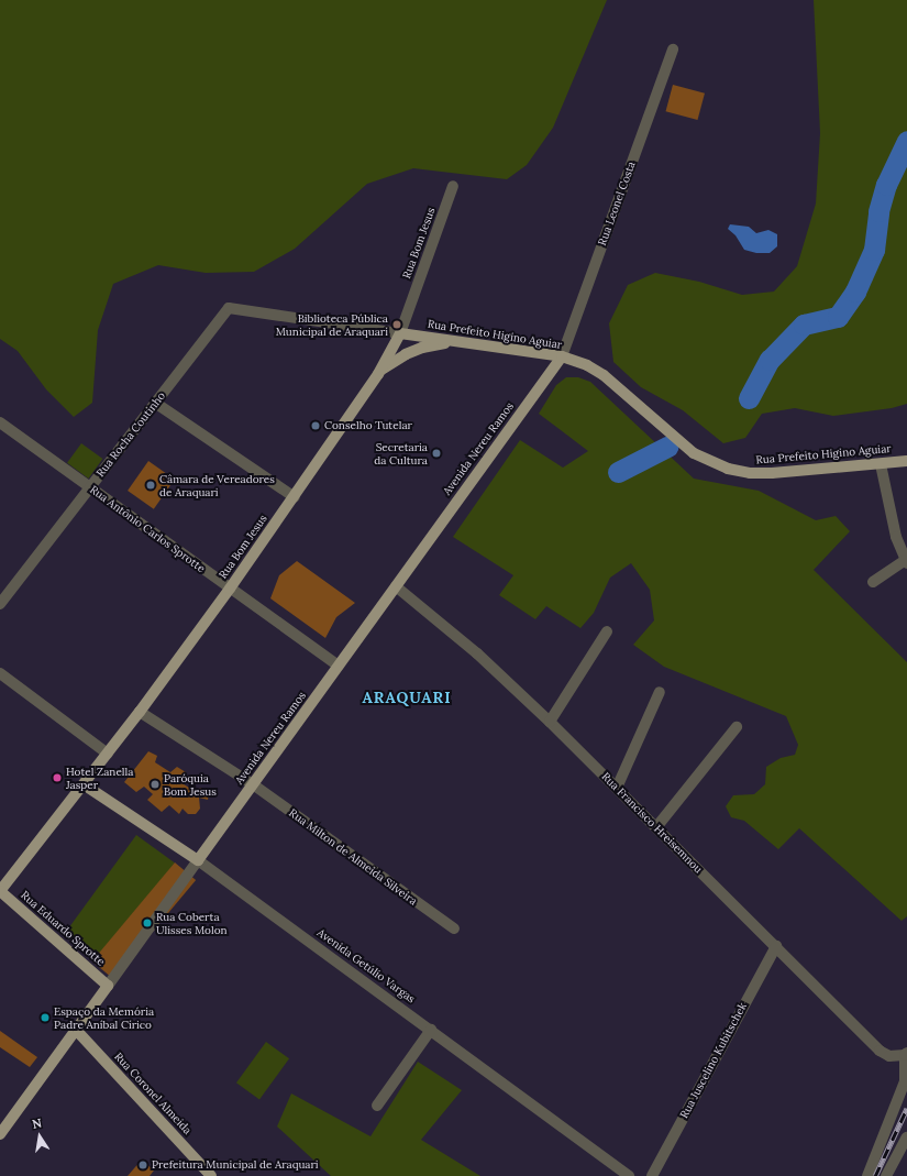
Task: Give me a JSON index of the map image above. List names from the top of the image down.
{
  "streets": {
    "main road": [
      "Rua Bom Jesus",
      "Rua Prefeito Higino Aguiar",
      "Avenida Nereu Ramos",
      "Rua Eduardo Sprotte",
      "Avenida Getúlio Vargas",
      "Rua Coronel Almeida"
    ],
    "street": [
      "Rua Leonel Costa",
      "Rua Rocha Coutinho",
      "Rua Antônio Carlos Sprotte",
      "Rua Francisco Hreisemnou",
      "Rua Milton de Almeida Silveira",
      "Rua Juscelino Kubitschek"
    ]
  },
  "crossings": [
    ["Rua Leonel Costa", "Rua Prefeito Higino Aguiar"],
    ["Rua Leonel Costa", "Avenida Nereu Ramos"],
    ["Rua Bom Jesus", "Rua Prefeito Higino Aguiar"],
    ["Rua Bom Jesus", "Rua Antônio Carlos Sprotte"],
    ["Rua Bom Jesus", "Rua Milton de Almeida Silveira"],
    ["Rua Bom Jesus", "Rua Eduardo Sprotte"],
    ["Rua Bom Jesus", "Avenida Getúlio Vargas"],
    ["Rua Prefeito Higino Aguiar", "Rua Rocha Coutinho"],
    ["Rua Prefeito Higino Aguiar", "Avenida Nereu Ramos"],
    ["Rua Rocha Coutinho", "Rua Antônio Carlos Sprotte"],
    ["Avenida Nereu Ramos", "Rua Antônio Carlos Sprotte"],
    ["Avenida Nereu Ramos", "Rua Francisco Hreisemnou"],
    ["Avenida Nereu Ramos", "Rua Milton de Almeida Silveira"],
    ["Avenida Nereu Ramos", "Rua Eduardo Sprotte"],
    ["Avenida Nereu Ramos", "Avenida Getúlio Vargas"],
    ["Avenida Nereu Ramos", "Rua Coronel Almeida"],
    ["Rua Francisco Hreisemnou", "Rua Juscelino Kubitschek"]
  ],
  "districts": ["ARAQUARI"],
  "places": [
    "Biblioteca Pública Municipal de Araquari",
    "Conselho Tutelar",
    "Secretaria da Cultura",
    "Câmara de Vereadores de Araquari",
    "Hotel Zanella Jasper",
    "Paróquia Bom Jesus",
    "Rua Coberta Ulisses Molon",
    "Espaço da Memória Padre Aníbal Círico",
    "Prefeitura Municipal de Araquari"
  ],
  "north": "top"
}
